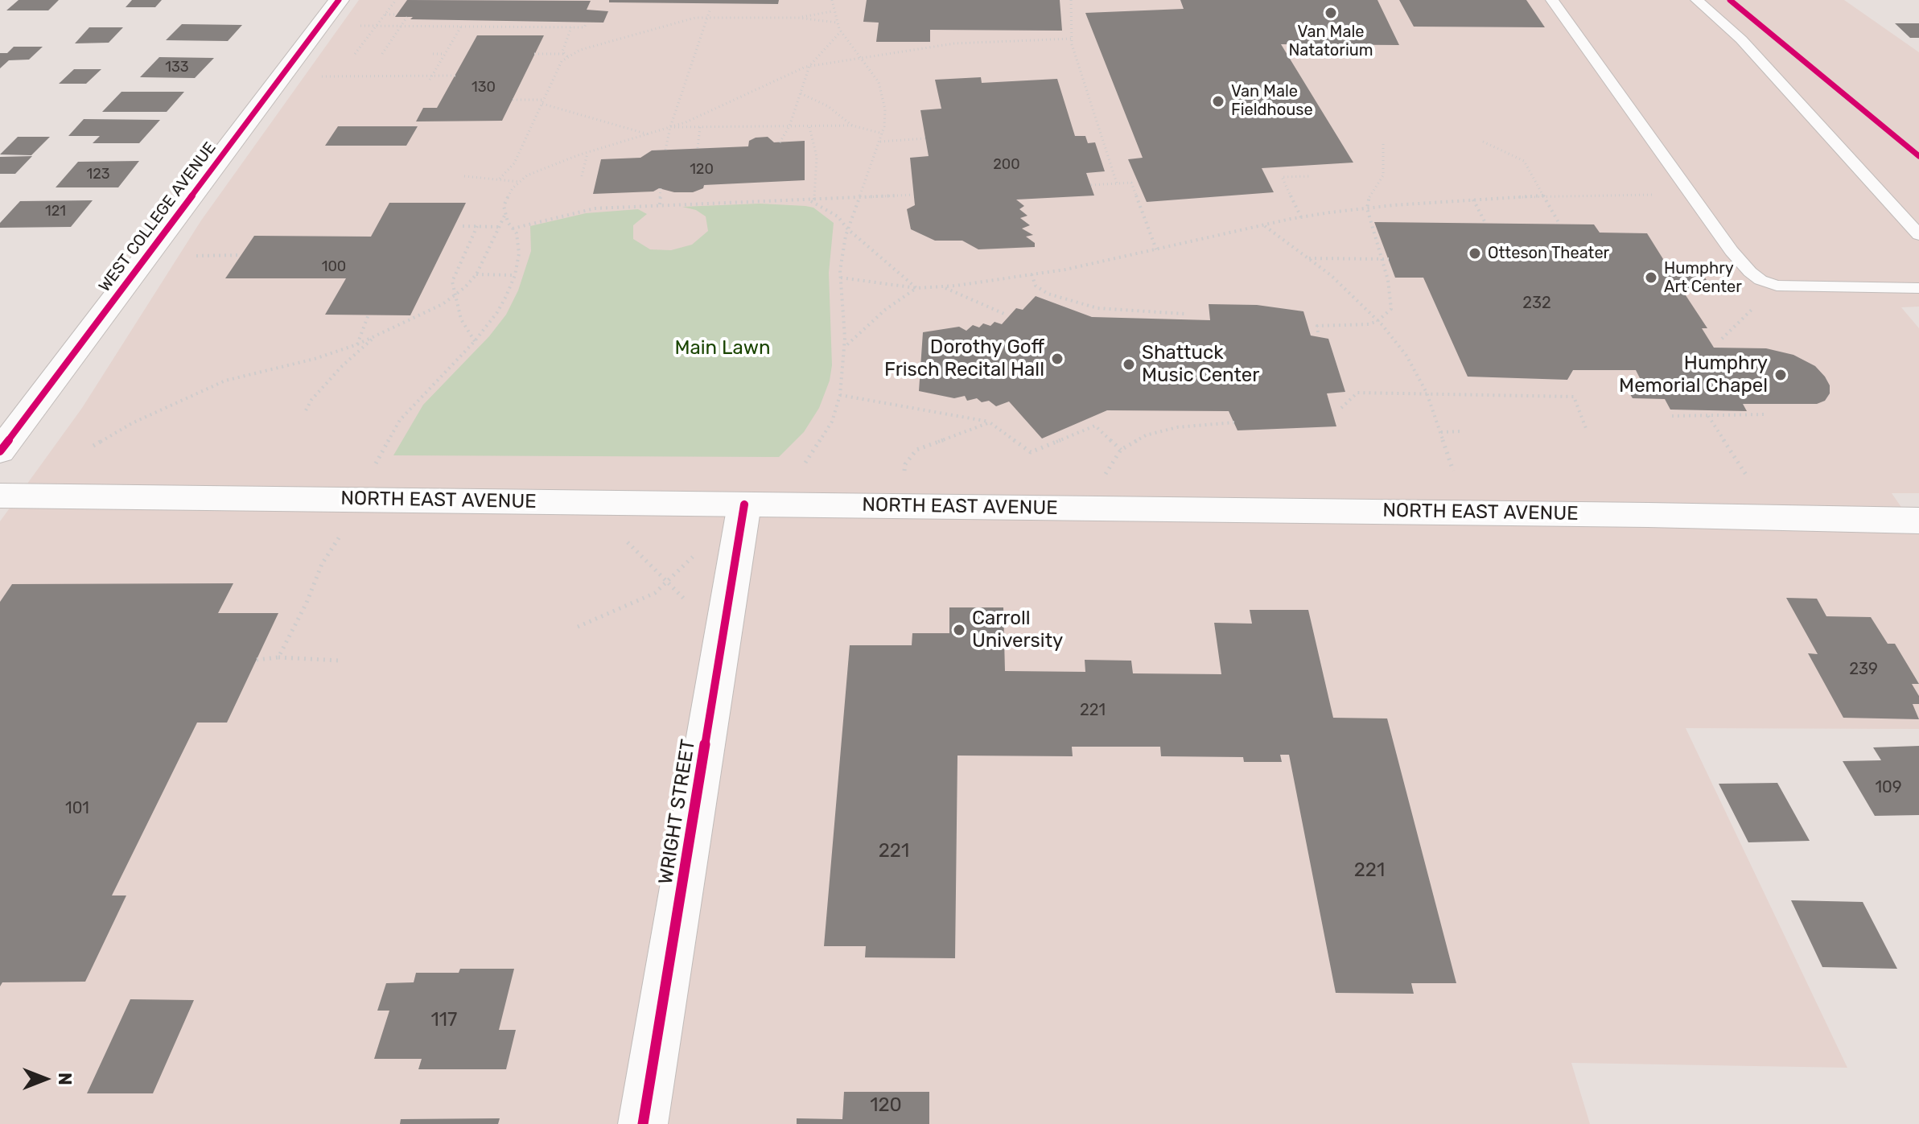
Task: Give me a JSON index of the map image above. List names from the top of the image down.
{
  "streets": {
    "main road": ["WEST COLLEGE AVENUE", "NORTH EAST AVENUE", "WRIGHT STREET"]
  },
  "crossings": [
    ["NORTH EAST AVENUE", "WRIGHT STREET"]
  ],
  "parks": ["Main Lawn"],
  "places": [
    "Van Male Natatorium",
    "Van Male Fieldhouse",
    "Otteson Theater",
    "Humphry Art Center",
    "Dorothy Goff Frisch Recital Hall",
    "Shattuck Music Center",
    "Humphry Memorial Chapel",
    "Carroll University"
  ],
  "house_numbers": [
    "133",
    "130",
    "200",
    "120",
    "123",
    "121",
    "100",
    "232",
    "239",
    "221",
    "109",
    "101",
    "221",
    "221",
    "117",
    "120"
  ],
  "north": "right"
}
